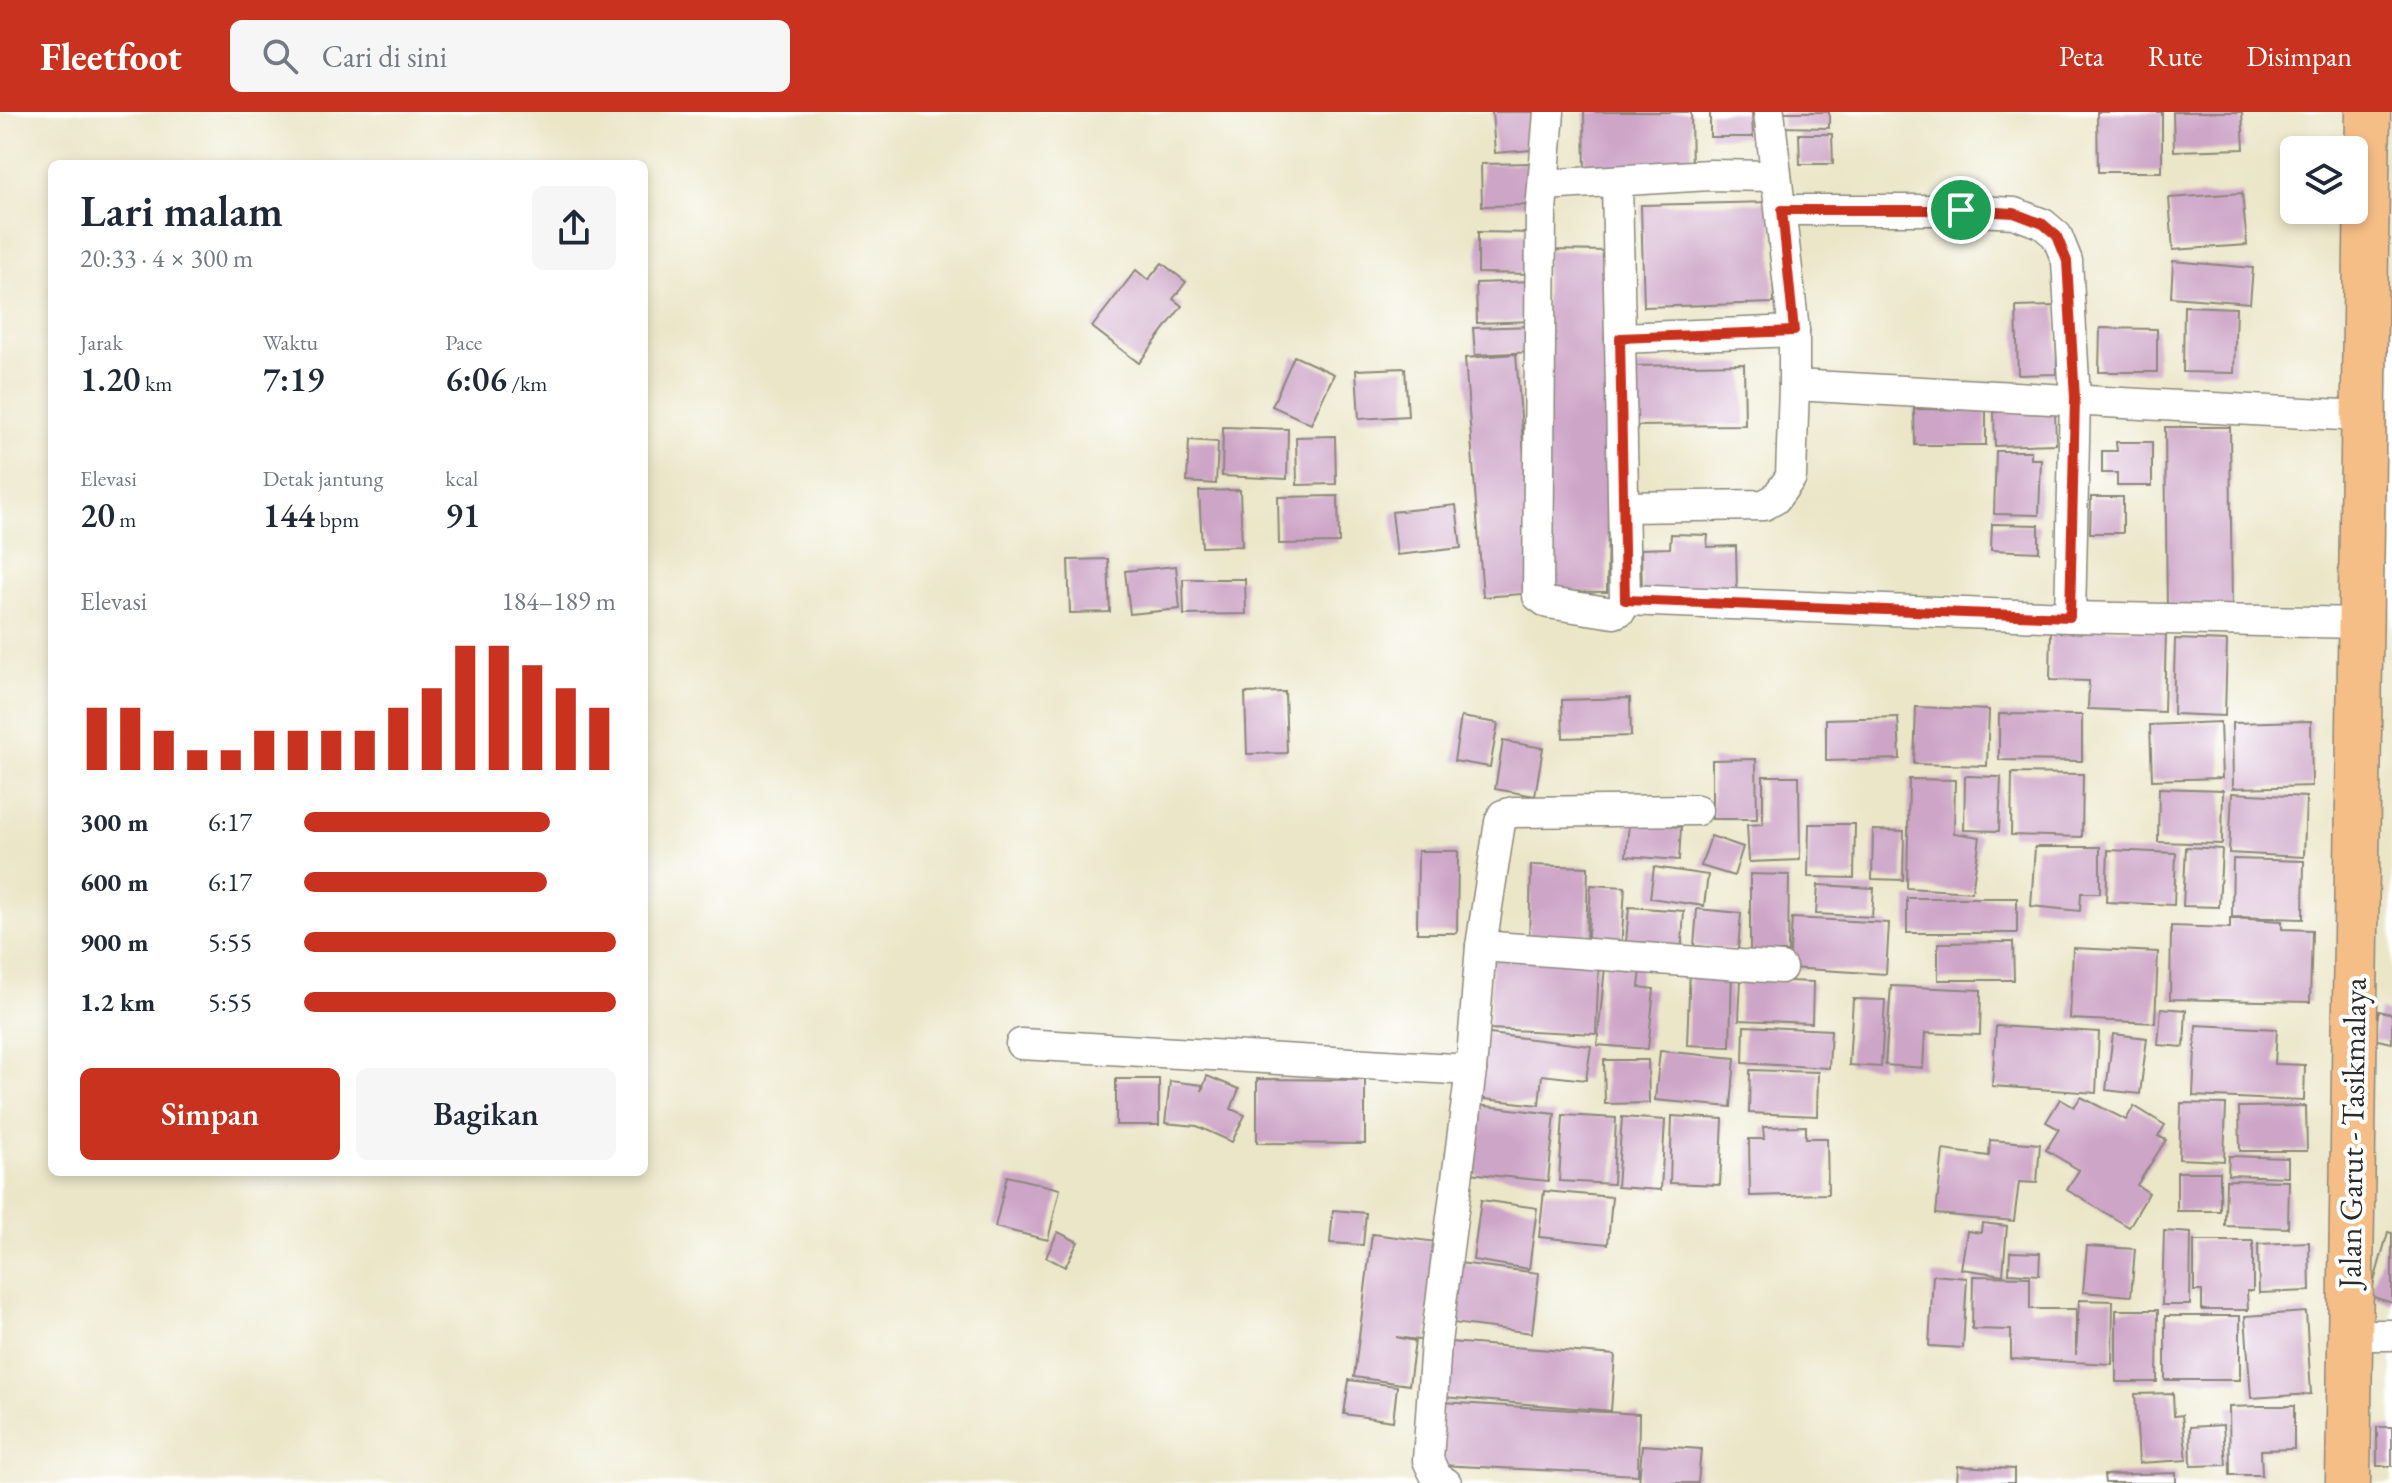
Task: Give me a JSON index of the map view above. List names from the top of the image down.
{
  "streets": {
    "main road": ["Jalan Garut - Tasikmalaya"]
  },
  "page": {
    "header": "Fleetfoot",
    "search": "Cari di sini",
    "nav": ["Peta", "Rute", "Disimpan"],
    "heading": ["Lari malam", "20:33 · 4 × 300 m"],
    "stats": [
      ["Jarak", "1.20 km"],
      ["Waktu", "7:19"],
      ["Pace", "6:06 /km"],
      ["Elevasi", "20 m"],
      ["Detak jantung", "144 bpm"],
      ["kcal", "91"]
    ],
    "chart": ["Elevasi", "184–189 m"],
    "list": [
      {
        "name": "300 m",
        "note": "6:17"
      },
      {
        "name": "600 m",
        "note": "6:17"
      },
      {
        "name": "900 m",
        "note": "5:55"
      },
      {
        "name": "1.2 km",
        "note": "5:55"
      }
    ],
    "buttons": ["Simpan", "Bagikan"]
  }
}
